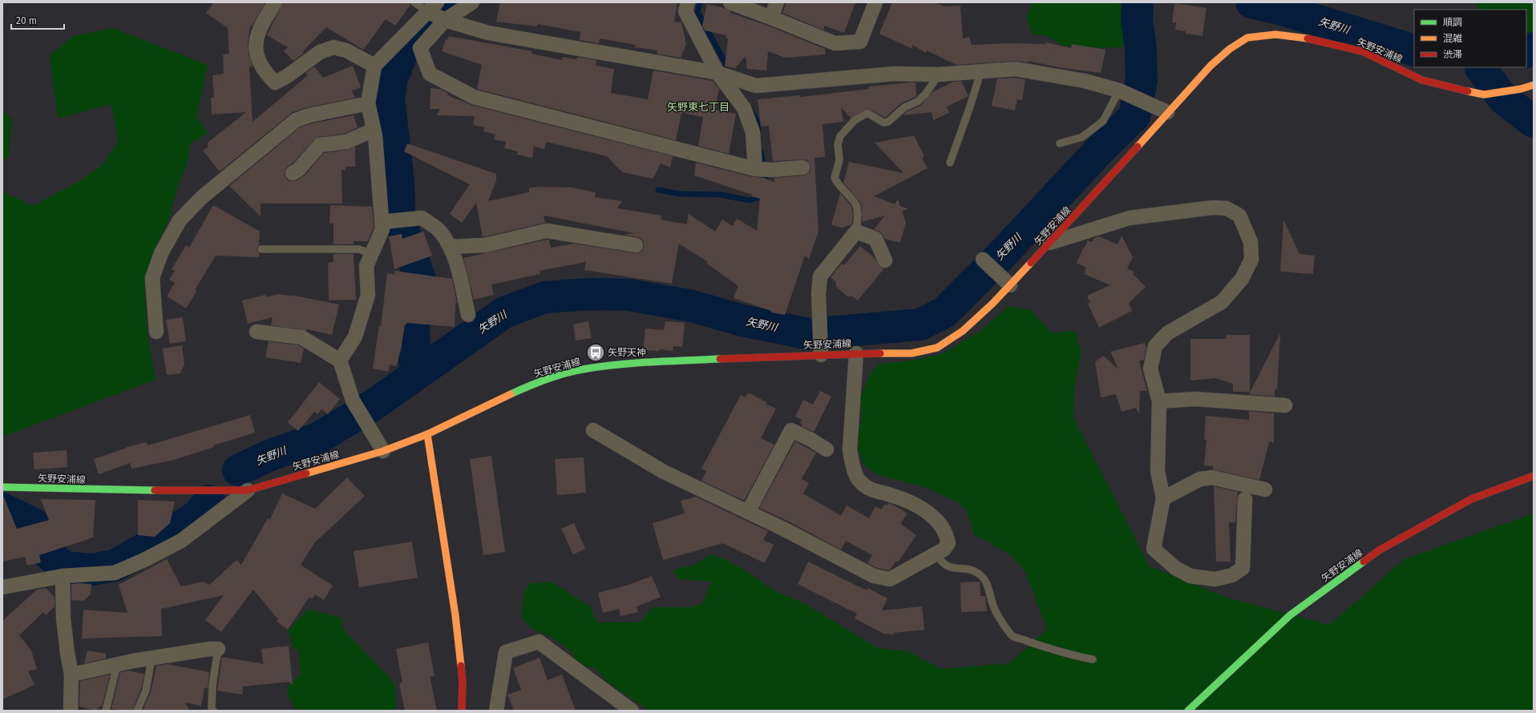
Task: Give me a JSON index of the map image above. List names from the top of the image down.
{
  "streets": {
    "main road": ["矢野安浦線"]
  },
  "districts": ["矢野東七丁目"],
  "water": ["矢野川"],
  "places": {
    "bus stop": ["矢野天神"]
  },
  "legend": ["順調", "混雑", "渋滞"],
  "scale_bar": "20 m"
}
